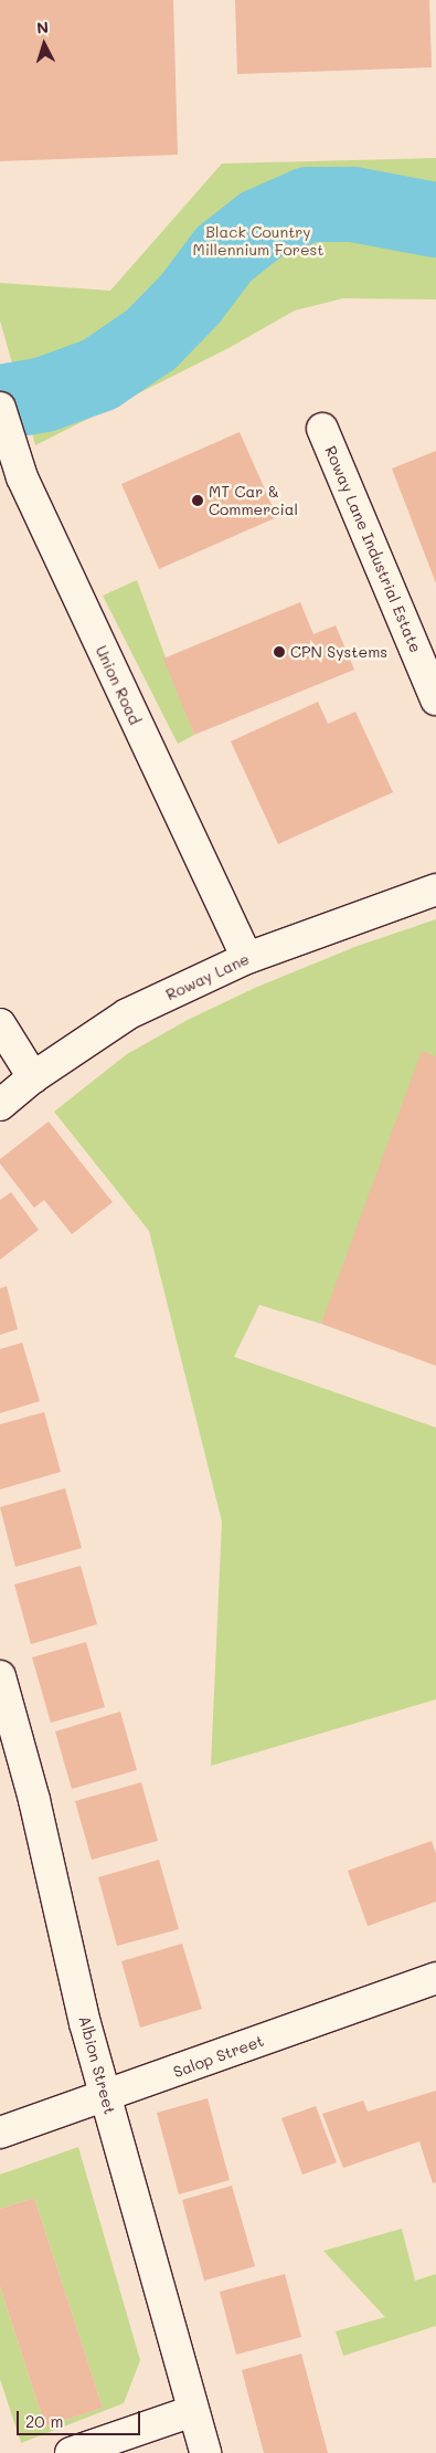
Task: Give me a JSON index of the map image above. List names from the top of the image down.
{
  "streets": {
    "street": [
      "Roway Lane Industrial Estate",
      "Union Road",
      "Roway Lane",
      "Salop Street",
      "Albion Street"
    ]
  },
  "crossings": [
    ["Union Road", "Roway Lane"],
    ["Salop Street", "Albion Street"]
  ],
  "parks": ["Black Country Millennium Forest"],
  "places": ["MT Car & Commercial", "CPN Systems"],
  "scale_bar": "20 m",
  "north": "top"
}
